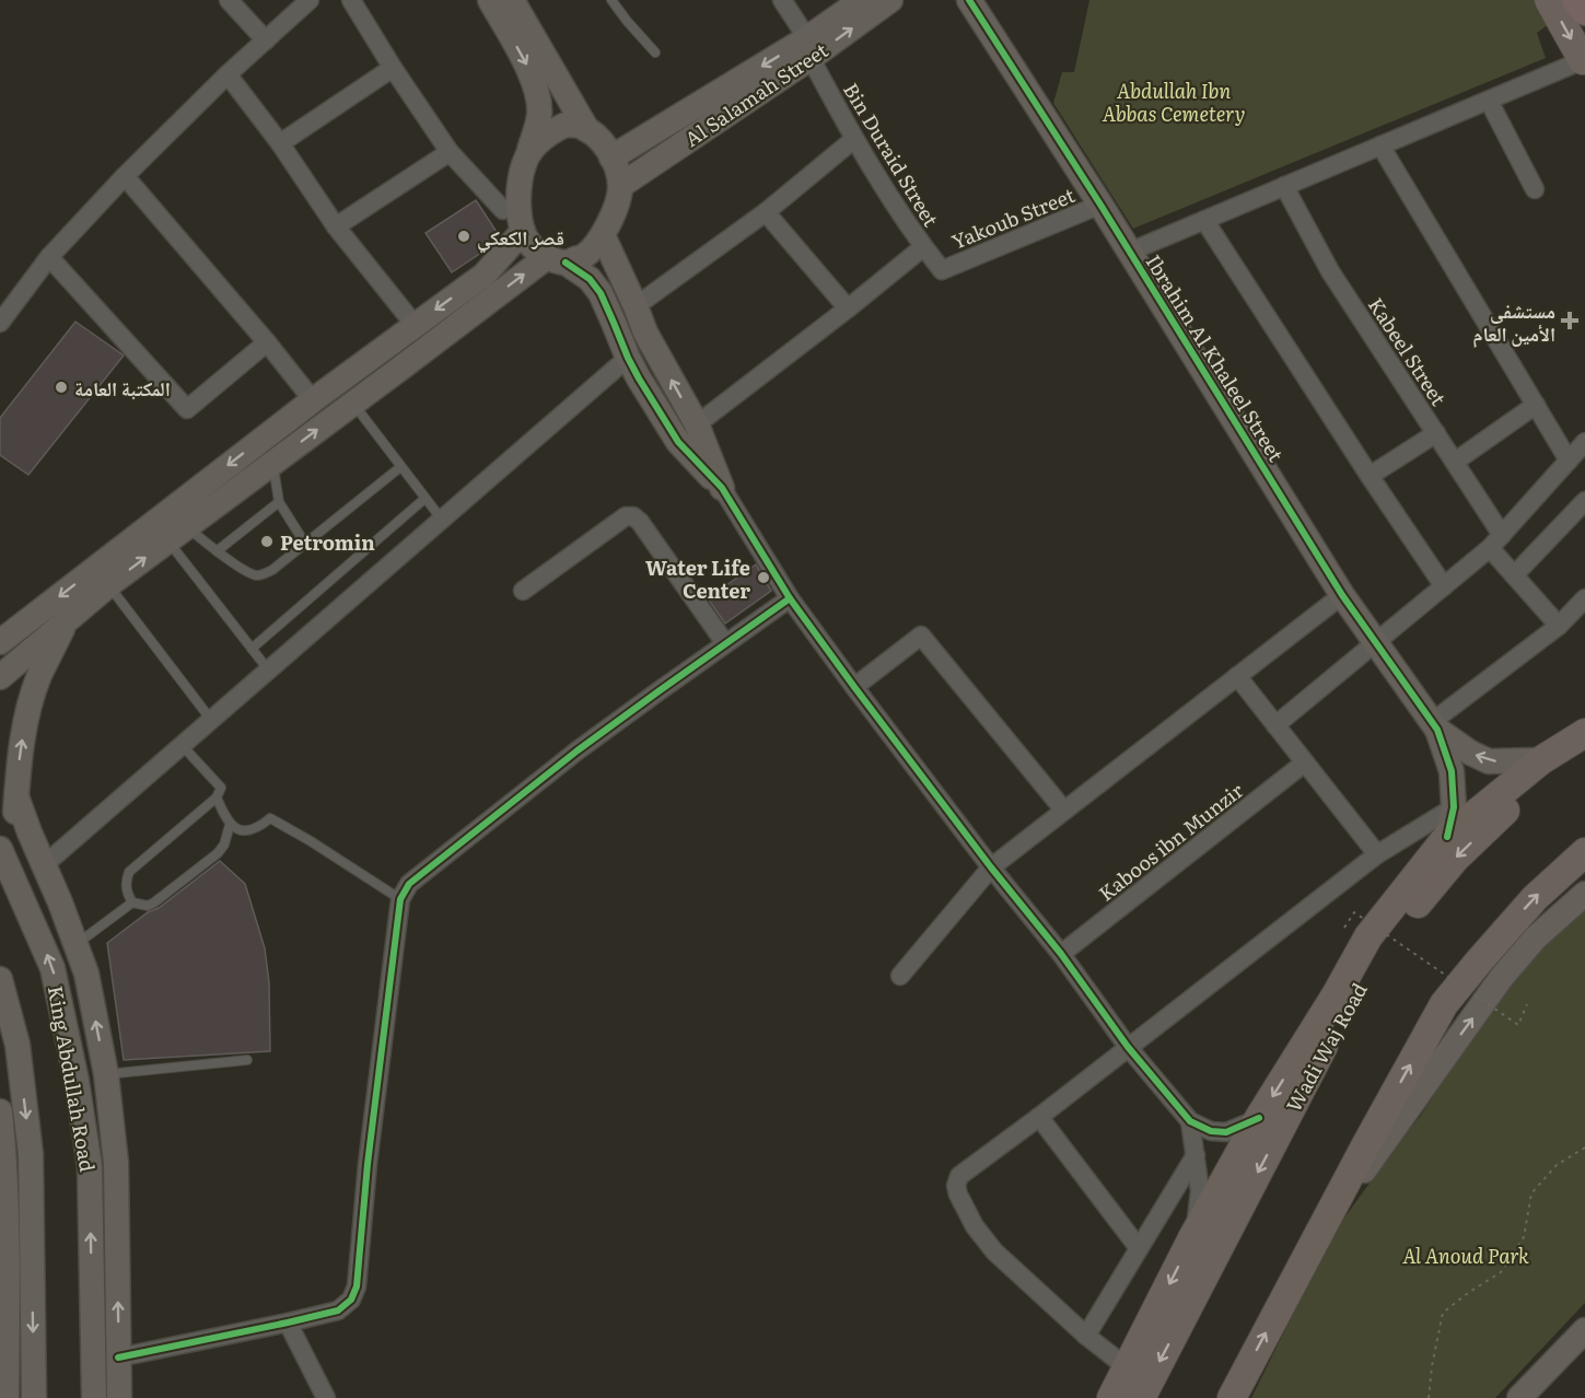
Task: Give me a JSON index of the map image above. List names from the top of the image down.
{
  "streets": {
    "main road": ["Wadi Waj Road"],
    "street": [
      "Al Salamah Street",
      "Bin Duraid Street",
      "Yakoub Street",
      "Kabeel Street",
      "Ibrahim Al Khaleel Street",
      "Kaboos ibn Munzir",
      "King Abdullah Road"
    ]
  },
  "crossings": [
    ["Al Salamah Street", "Bin Duraid Street"],
    ["Bin Duraid Street", "Yakoub Street"],
    ["Yakoub Street", "Ibrahim Al Khaleel Street"]
  ],
  "parks": ["Abdullah Ibn Abbas Cemetery", "Al Anoud Park"],
  "places": {
    "other": [
      "قصر الكعكي",
      "المكتبة العامة",
      "Petromin",
      "Water Life Center"
    ],
    "health": ["مستشفى الأمين العام"]
  }
}
